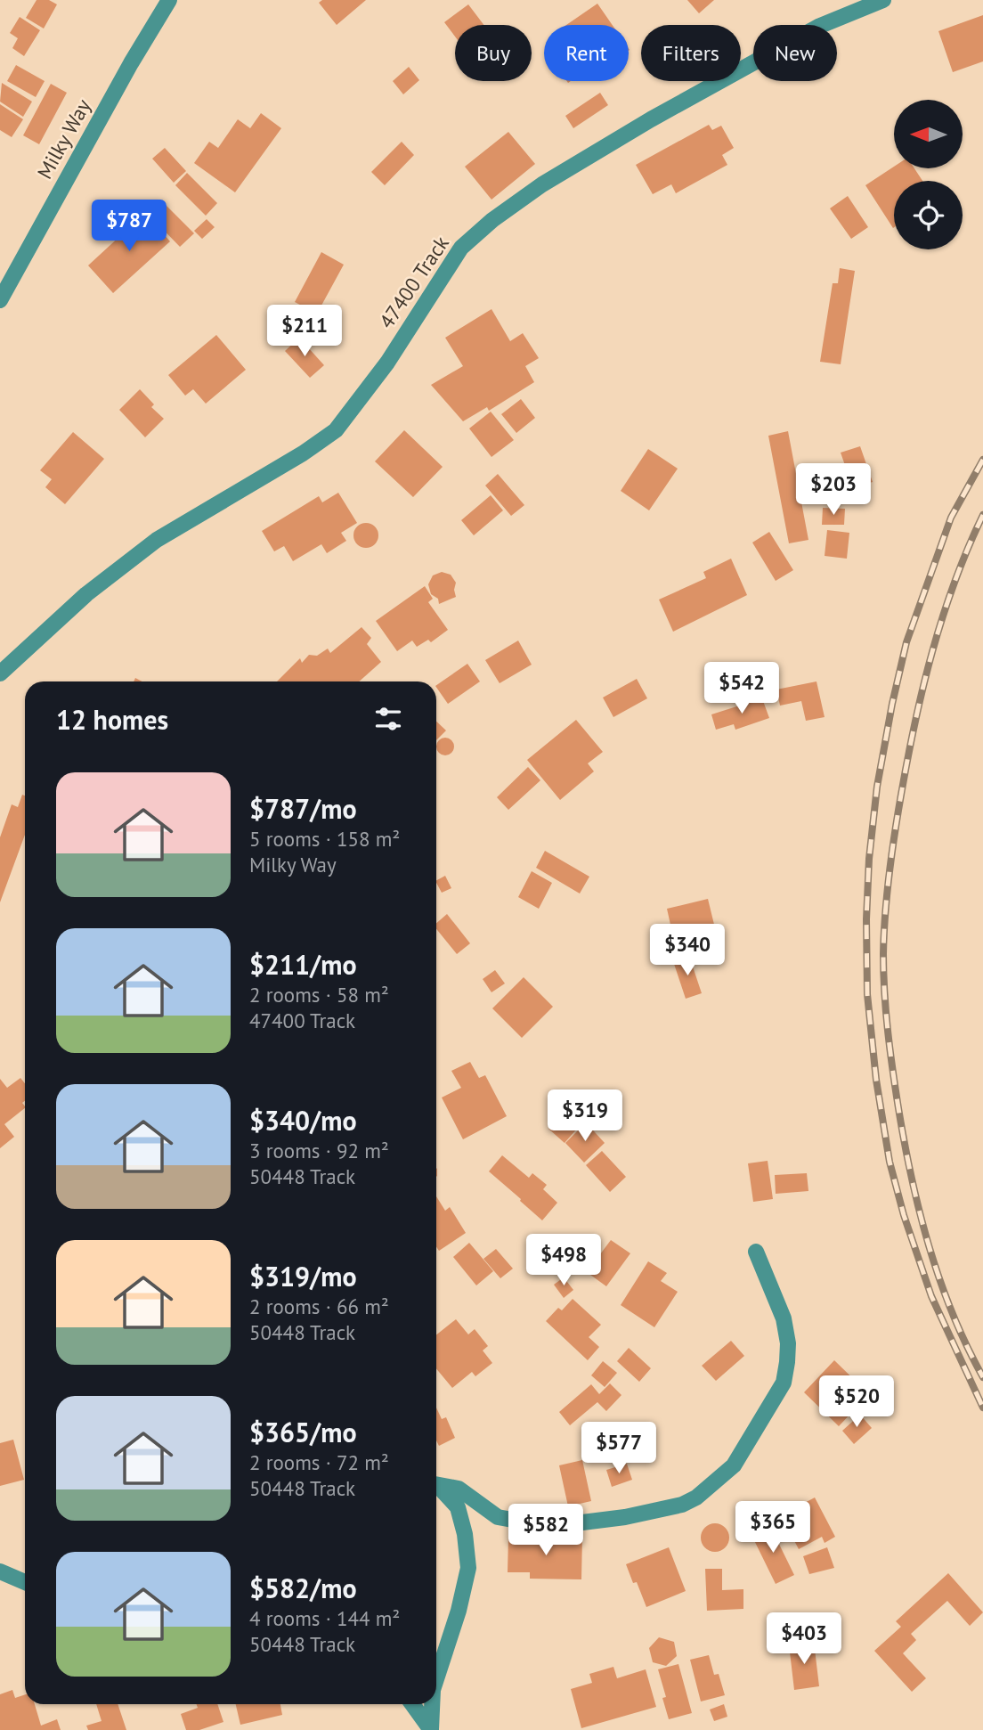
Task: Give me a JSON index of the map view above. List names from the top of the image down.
{
  "streets": {
    "street": ["Milky Way", "47400 Track"]
  },
  "north": "left",
  "page": {
    "chip": [
      "Buy",
      "Rent",
      "Filters",
      "New"
    ],
    "price": [
      "$787",
      "$211",
      "$203",
      "$542",
      "$340",
      "$319",
      "$498",
      "$520",
      "$577",
      "$365",
      "$582",
      "$403"
    ],
    "heading": "12 homes",
    "list": [
      {
        "name": "$787/mo",
        "note": "5 rooms · 158 m² · Milky Way"
      },
      {
        "name": "$211/mo",
        "note": "2 rooms · 58 m² · 47400 Track"
      },
      {
        "name": "$340/mo",
        "note": "3 rooms · 92 m² · 50448 Track"
      },
      {
        "name": "$319/mo",
        "note": "2 rooms · 66 m² · 50448 Track"
      },
      {
        "name": "$365/mo",
        "note": "2 rooms · 72 m² · 50448 Track"
      },
      {
        "name": "$582/mo",
        "note": "4 rooms · 144 m² · 50448 Track"
      }
    ]
  }
}
